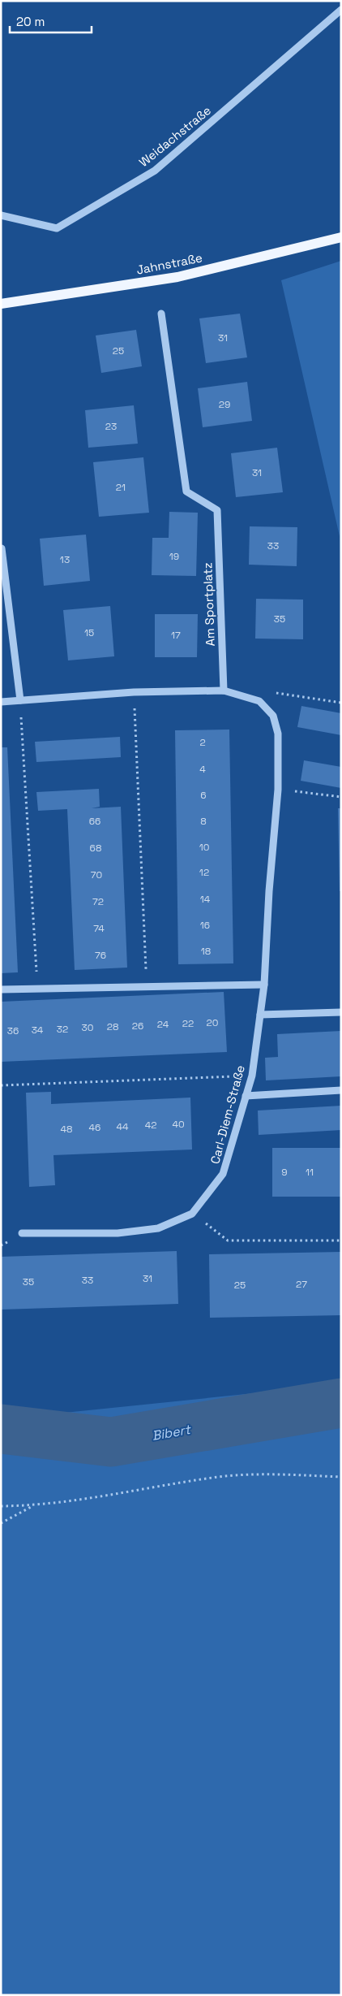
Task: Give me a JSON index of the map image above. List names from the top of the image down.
{
  "streets": {
    "main road": ["Jahnstraße"],
    "street": ["Weidachstraße", "Am Sportplatz", "Carl-Diem-Straße"]
  },
  "crossings": [
    ["Am Sportplatz", "Carl-Diem-Straße"]
  ],
  "water": ["Bibert"],
  "house_numbers": [
    "31",
    "25",
    "29",
    "23",
    "31",
    "21",
    "33",
    "19",
    "13",
    "35",
    "15",
    "17",
    "2",
    "4",
    "6",
    "66",
    "8",
    "10",
    "68",
    "12",
    "70",
    "14",
    "72",
    "16",
    "74",
    "18",
    "76",
    "20",
    "22",
    "24",
    "26",
    "28",
    "30",
    "32",
    "34",
    "36",
    "40",
    "42",
    "44",
    "46",
    "48",
    "9",
    "11",
    "31",
    "33",
    "35",
    "27",
    "25"
  ],
  "scale_bar": "20 m"
}
